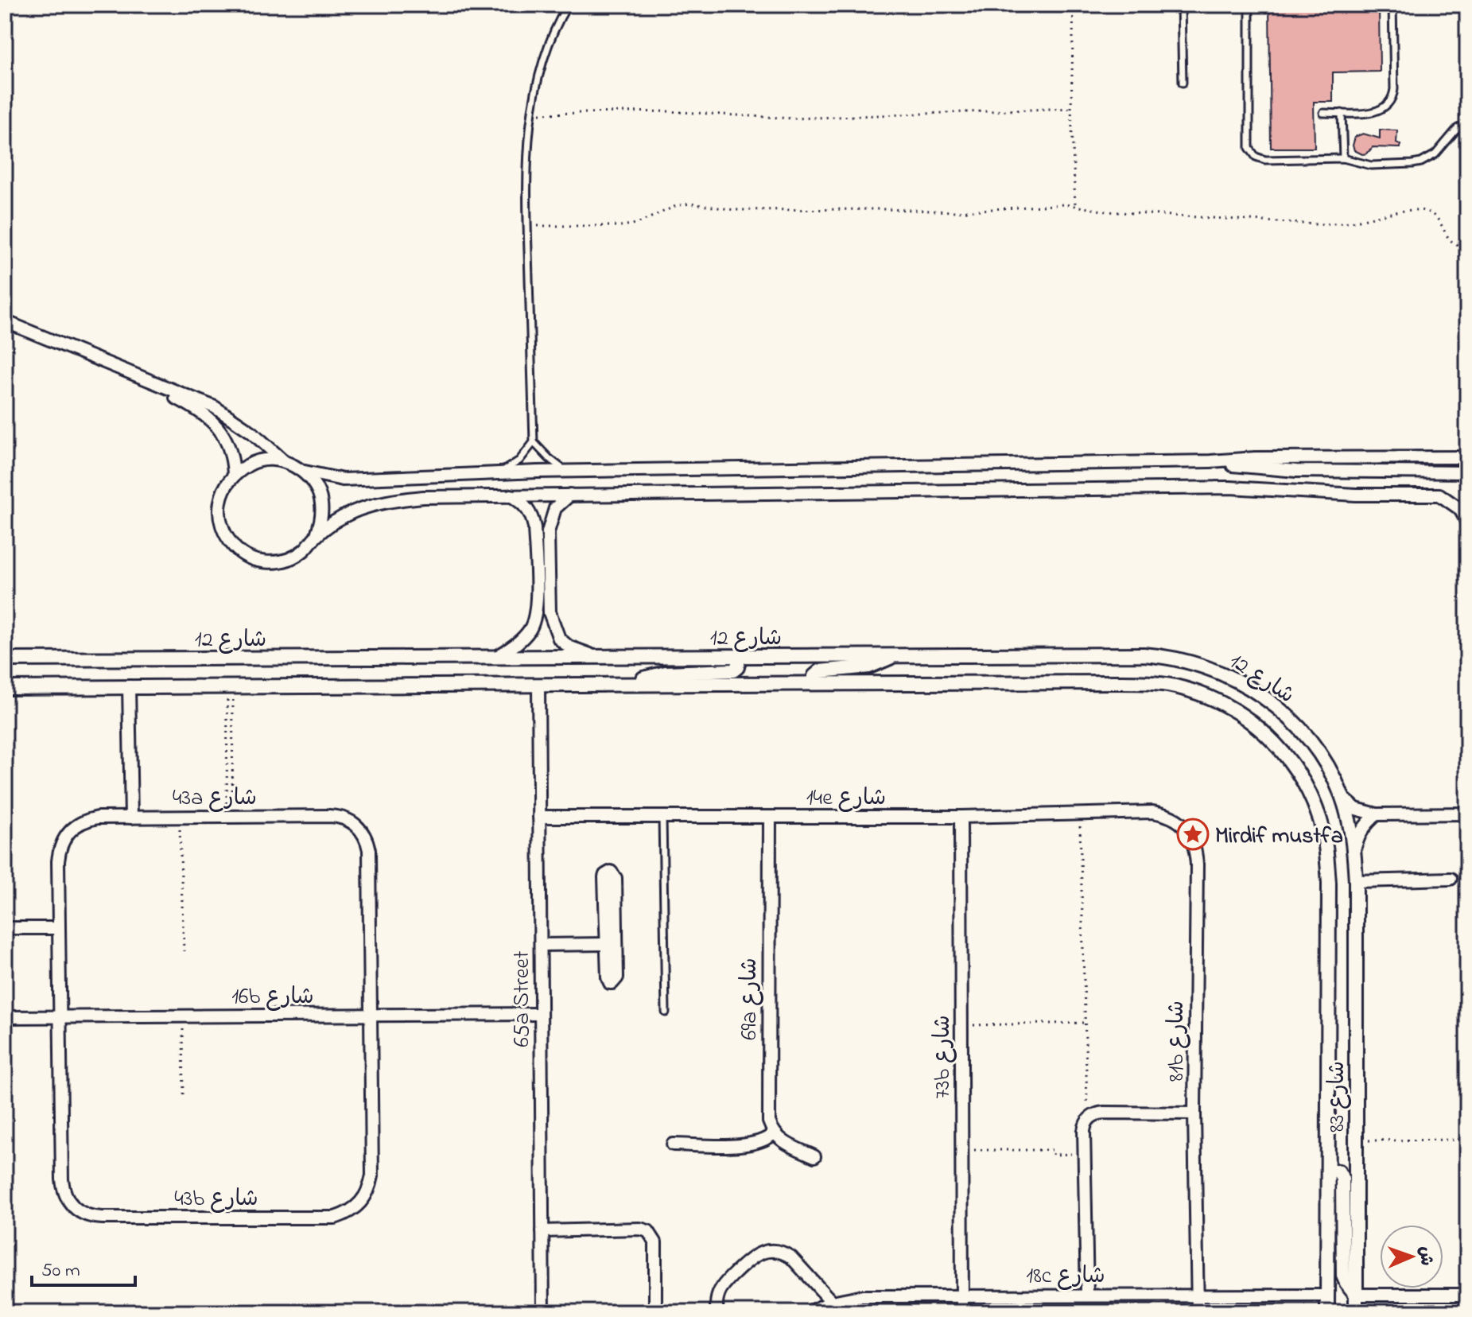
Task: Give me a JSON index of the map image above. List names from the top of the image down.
{
  "streets": {
    "street": [
      "شارع 12",
      "43a شارع",
      "14e شارع",
      "16b شارع",
      "65a Street",
      "69a شارع",
      "81b شارع",
      "73b شارع",
      "شارع 83",
      "43b شارع",
      "18c شارع"
    ]
  },
  "crossings": [
    ["شارع 12", "65a Street"],
    ["شارع 12", "شارع 83"],
    ["43a شارع", "16b شارع"],
    ["43a شارع", "43b شارع"],
    ["14e شارع", "65a Street"],
    ["14e شارع", "69a شارع"],
    ["14e شارع", "81b شارع"],
    ["14e شارع", "73b شارع"],
    ["16b شارع", "65a Street"],
    ["16b شارع", "43b شارع"],
    ["81b شارع", "18c شارع"],
    ["73b شارع", "18c شارع"],
    ["شارع 83", "18c شارع"]
  ],
  "places": {
    "place": ["Mirdif mustfa"]
  },
  "scale_bar": "50 m",
  "north": "right"
}
